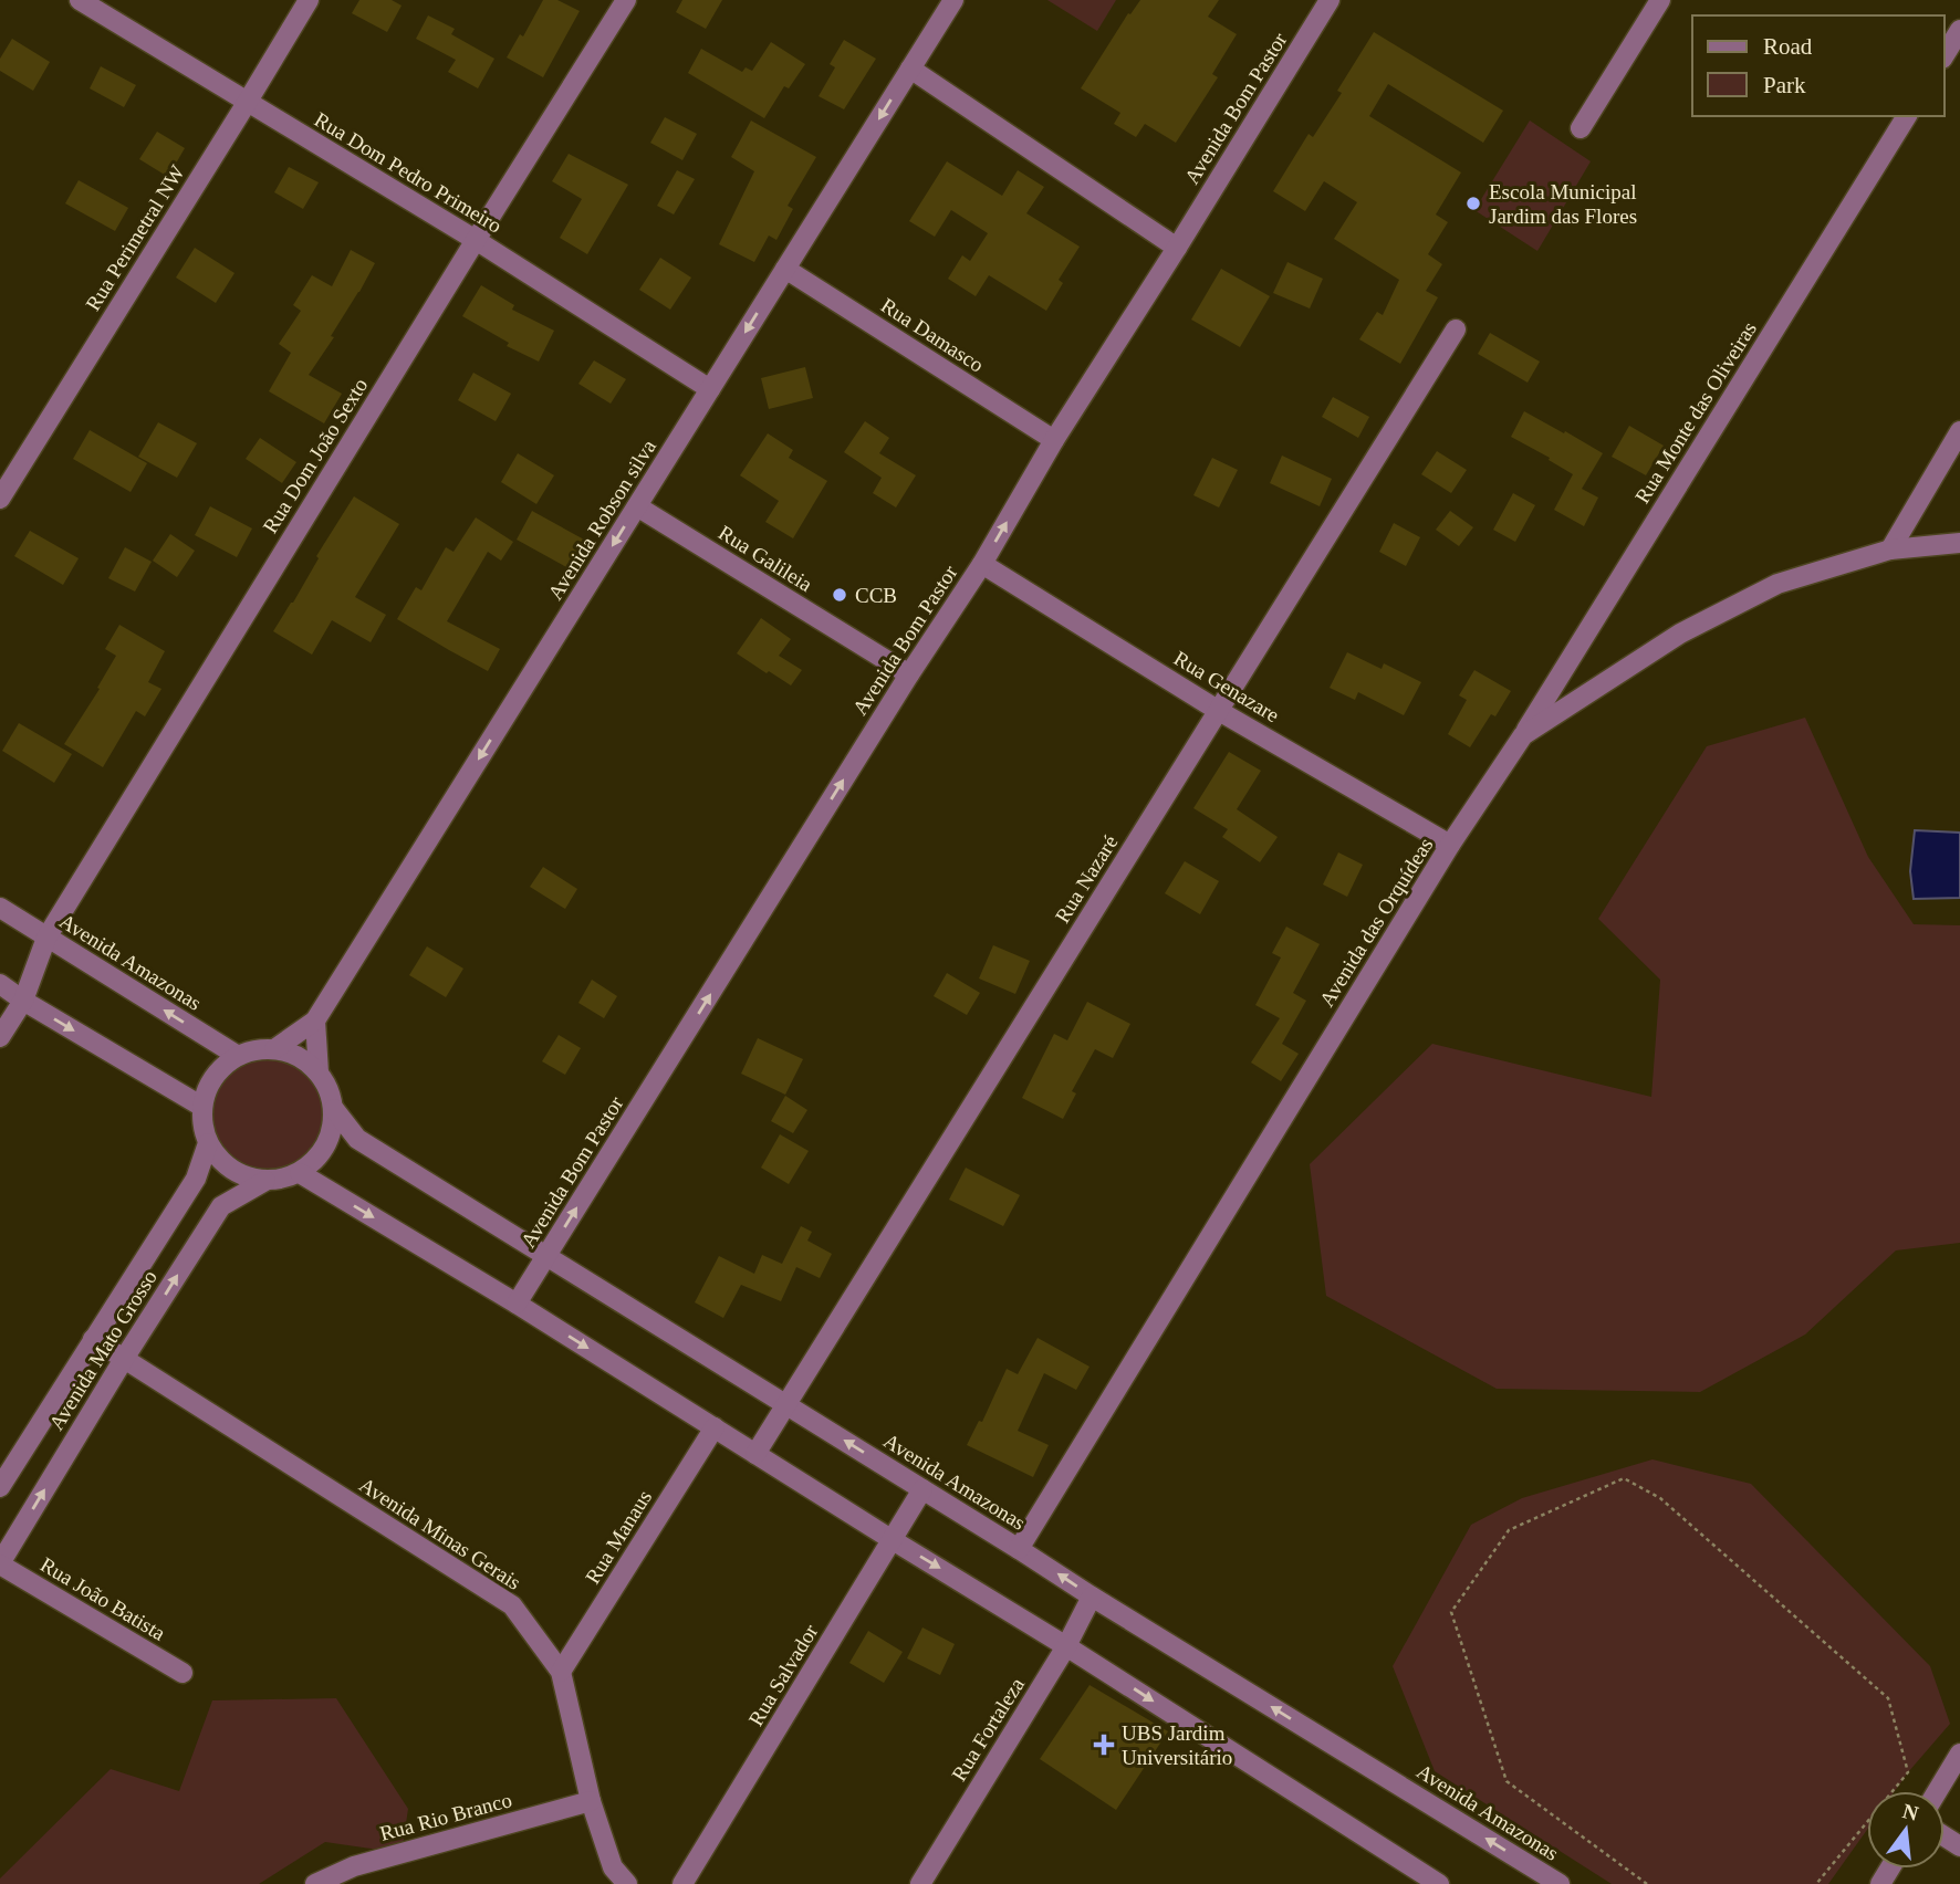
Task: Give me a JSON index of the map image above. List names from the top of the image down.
{
  "streets": {
    "street": [
      "Avenida Bom Pastor",
      "Rua Dom Pedro Primeiro",
      "Rua Perimetral NW",
      "Rua Damasco",
      "Rua Monte das Oliveiras",
      "Rua Dom João Sexto",
      "Avenida Robson silva",
      "Rua Galileia",
      "Rua Genazare",
      "Rua Nazaré",
      "Avenida das Orquídeas",
      "Avenida Amazonas",
      "Avenida Mato Grosso",
      "Avenida Minas Gerais",
      "Rua Manaus",
      "Rua João Batista",
      "Rua Salvador",
      "Rua Fortaleza",
      "Rua Rio Branco"
    ]
  },
  "crossings": [
    ["Avenida Bom Pastor", "Rua Damasco"],
    ["Avenida Bom Pastor", "Rua Galileia"],
    ["Avenida Bom Pastor", "Rua Genazare"],
    ["Avenida Bom Pastor", "Avenida Amazonas"],
    ["Rua Dom Pedro Primeiro", "Rua Perimetral NW"],
    ["Rua Dom Pedro Primeiro", "Rua Dom João Sexto"],
    ["Rua Dom Pedro Primeiro", "Avenida Robson silva"],
    ["Rua Damasco", "Avenida Robson silva"],
    ["Rua Monte das Oliveiras", "Avenida das Orquídeas"],
    ["Rua Dom João Sexto", "Avenida Amazonas"],
    ["Avenida Robson silva", "Rua Galileia"],
    ["Avenida Robson silva", "Avenida Amazonas"],
    ["Avenida Robson silva", "Avenida Mato Grosso"],
    ["Rua Genazare", "Rua Nazaré"],
    ["Rua Genazare", "Avenida das Orquídeas"],
    ["Rua Nazaré", "Avenida Amazonas"],
    ["Avenida das Orquídeas", "Avenida Amazonas"],
    ["Avenida Amazonas", "Avenida Mato Grosso"],
    ["Avenida Amazonas", "Rua Salvador"],
    ["Avenida Amazonas", "Rua Fortaleza"],
    ["Avenida Mato Grosso", "Avenida Minas Gerais"],
    ["Avenida Mato Grosso", "Rua João Batista"],
    ["Avenida Minas Gerais", "Rua Manaus"],
    ["Avenida Minas Gerais", "Rua Rio Branco"]
  ],
  "one_way": ["Avenida Bom Pastor", "Avenida Robson silva"],
  "places": {
    "other": ["Escola Municipal Jardim das Flores", "CCB"],
    "health": ["UBS Jardim Universitário"]
  },
  "legend": ["Road", "Park"],
  "north": "top"
}
